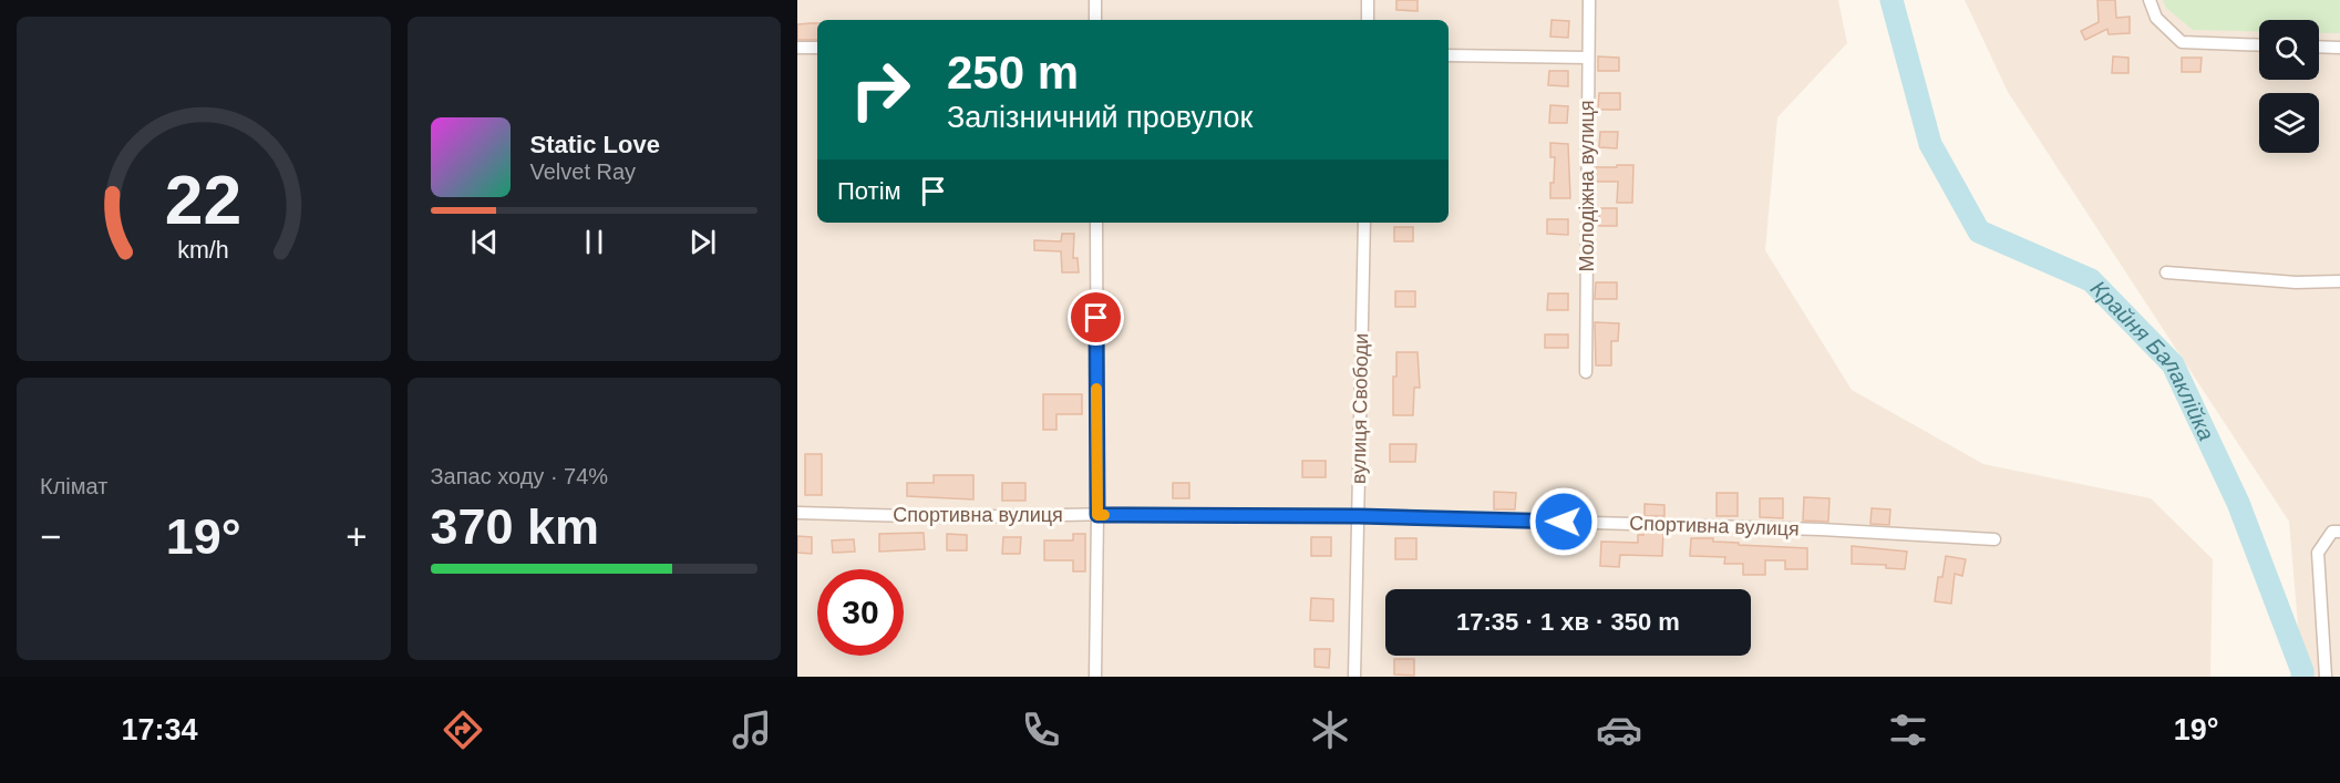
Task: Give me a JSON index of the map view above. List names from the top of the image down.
{
  "streets": {
    "street": ["Молодіжна вулиця", "вулиця Свободи", "Спортивна вулиця"]
  },
  "crossings": [
    ["вулиця Свободи", "Спортивна вулиця"]
  ],
  "water": ["Крайня Балаклійка"],
  "page": {
    "turn": ["250 m", "Залізничний провулок"],
    "song": ["Static Love", "Velvet Ray"],
    "then": "Потім",
    "tile": [
      "Клімат",
      ["Запас ходу · 74%", "370 km"]
    ],
    "heat": ["−", "19°", "+"],
    "limit": "30",
    "trip": "17:35 · 1 хв · 350 m",
    "tabs": ["17:34", "19°"],
    "gauge": ["22", "km/h"]
  }
}
